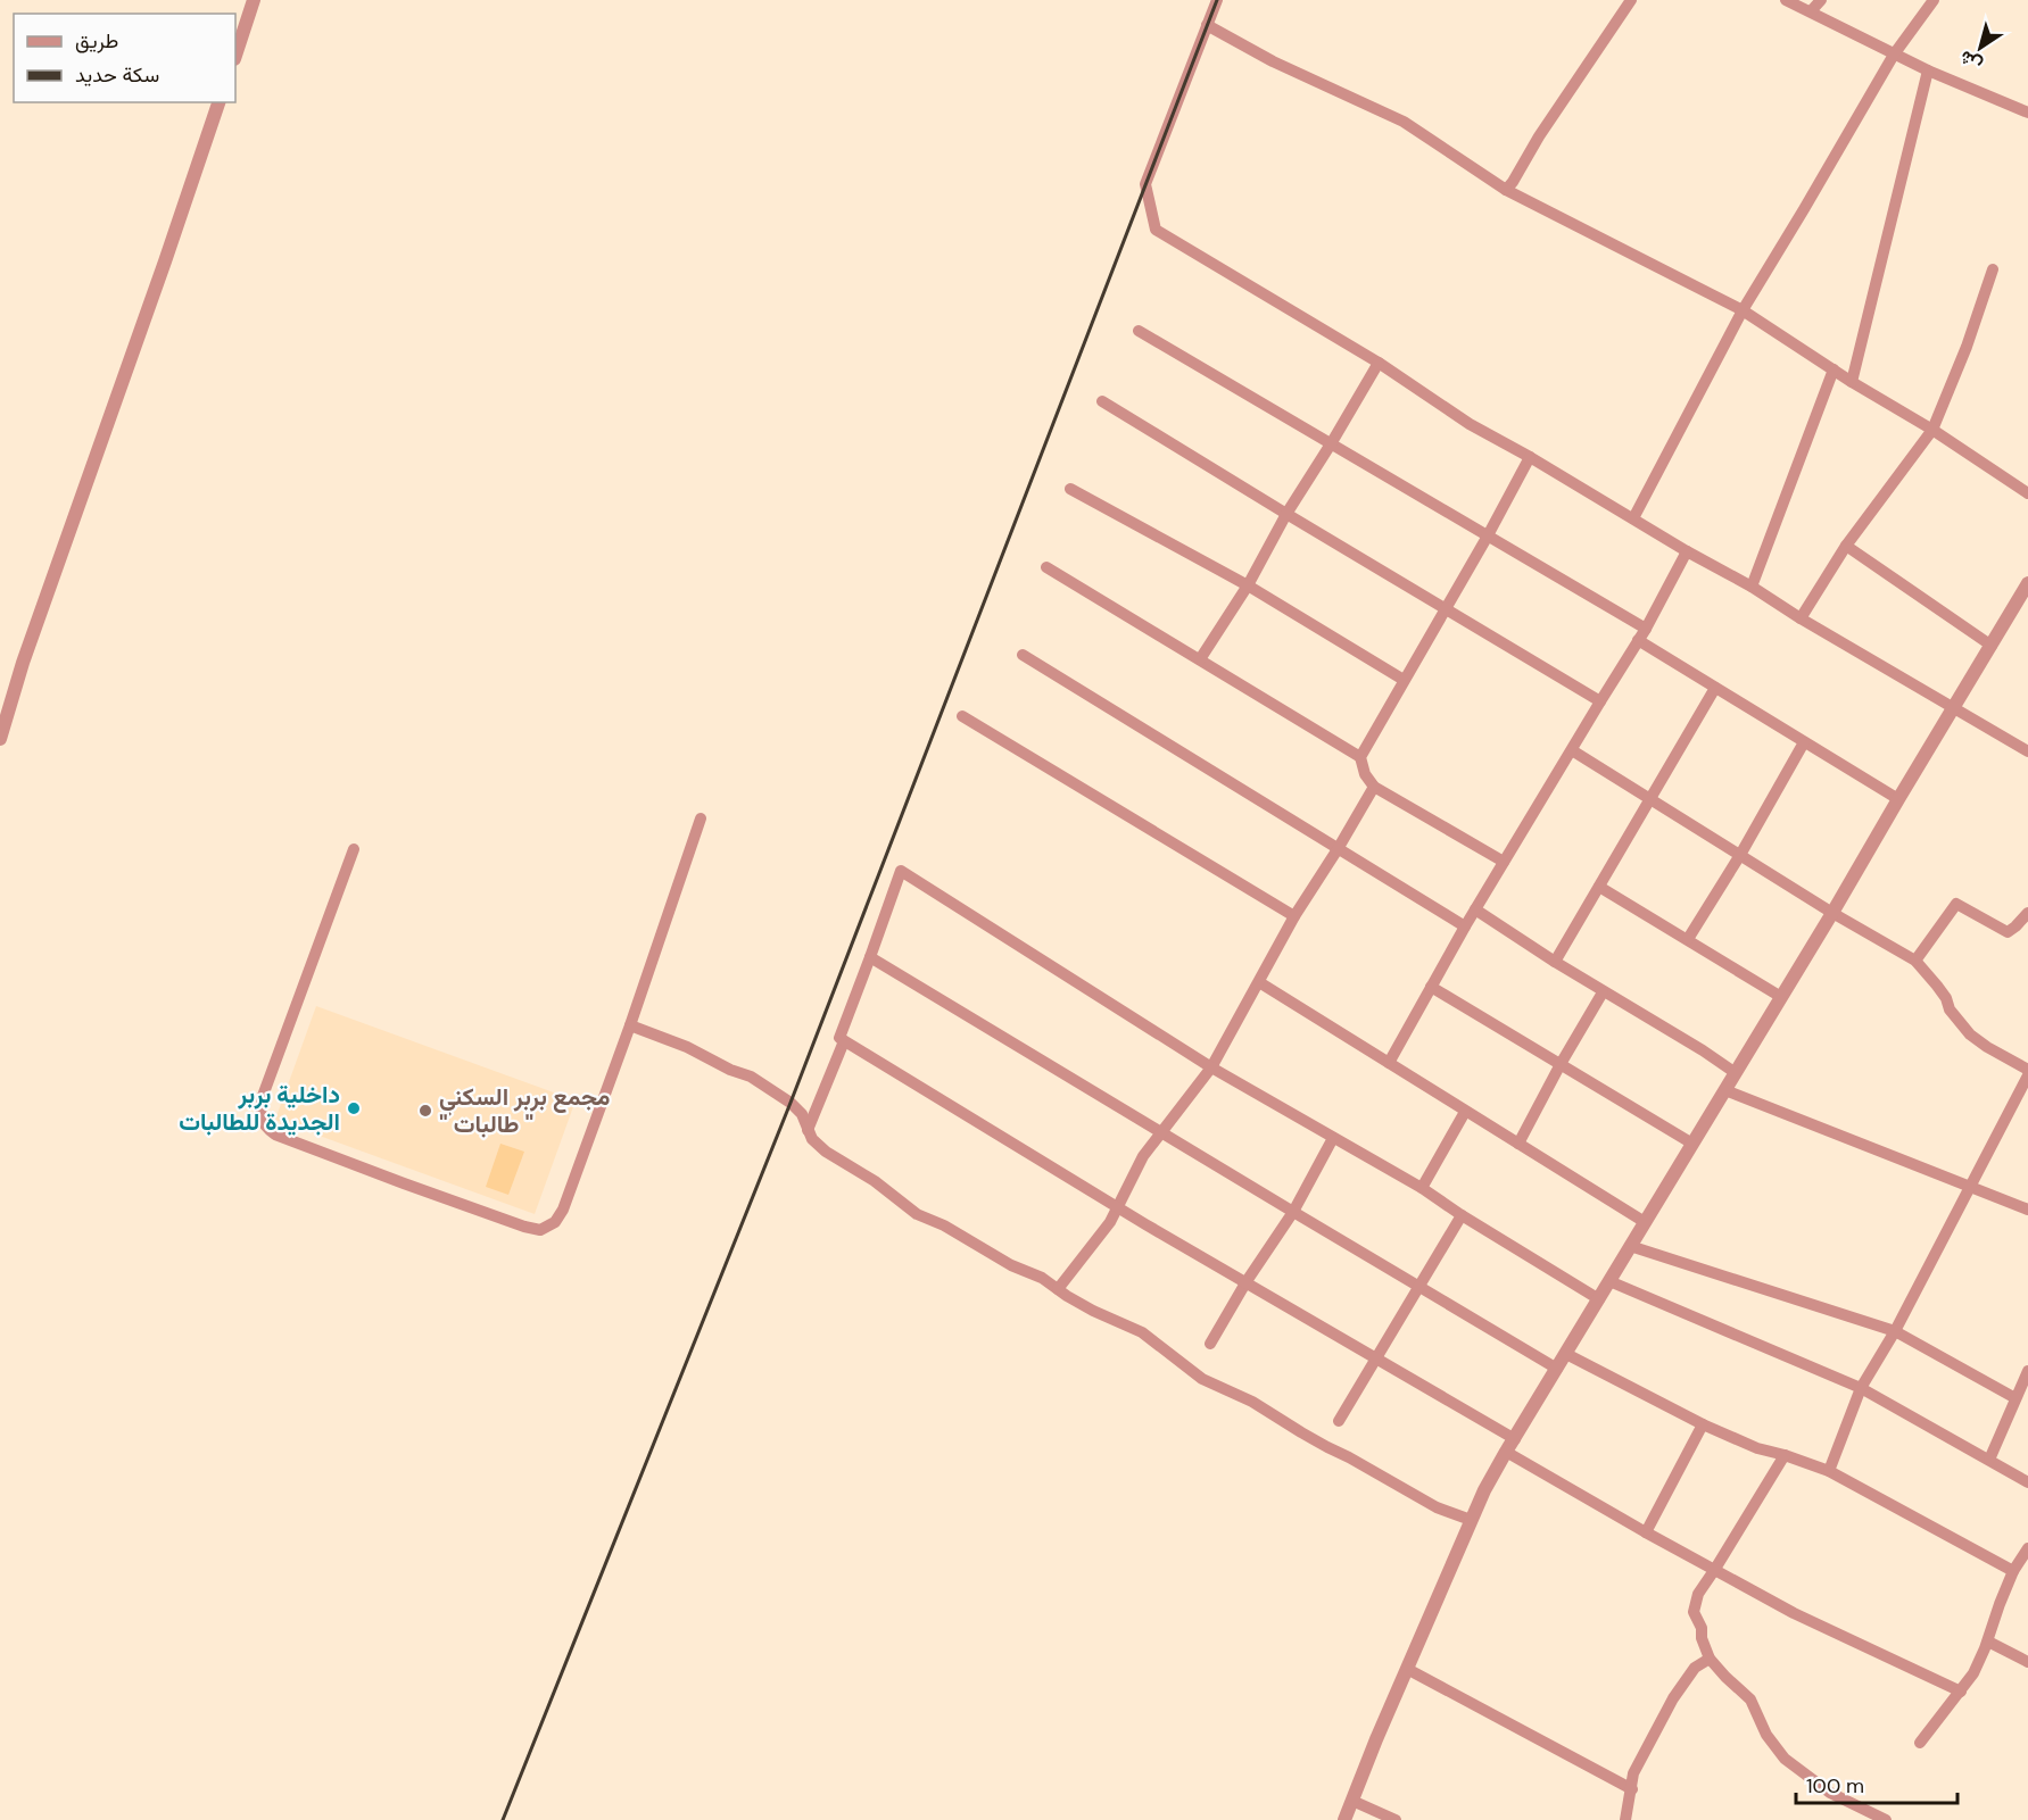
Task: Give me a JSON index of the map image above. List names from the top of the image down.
{
  "places": ["داخلية بربر الجديدة للطالبات", "مجمع بربر السكني \" طالبات \""],
  "legend": ["طريق", "سكة حديد"],
  "scale_bar": "100 m",
  "north": "bottom left"
}
